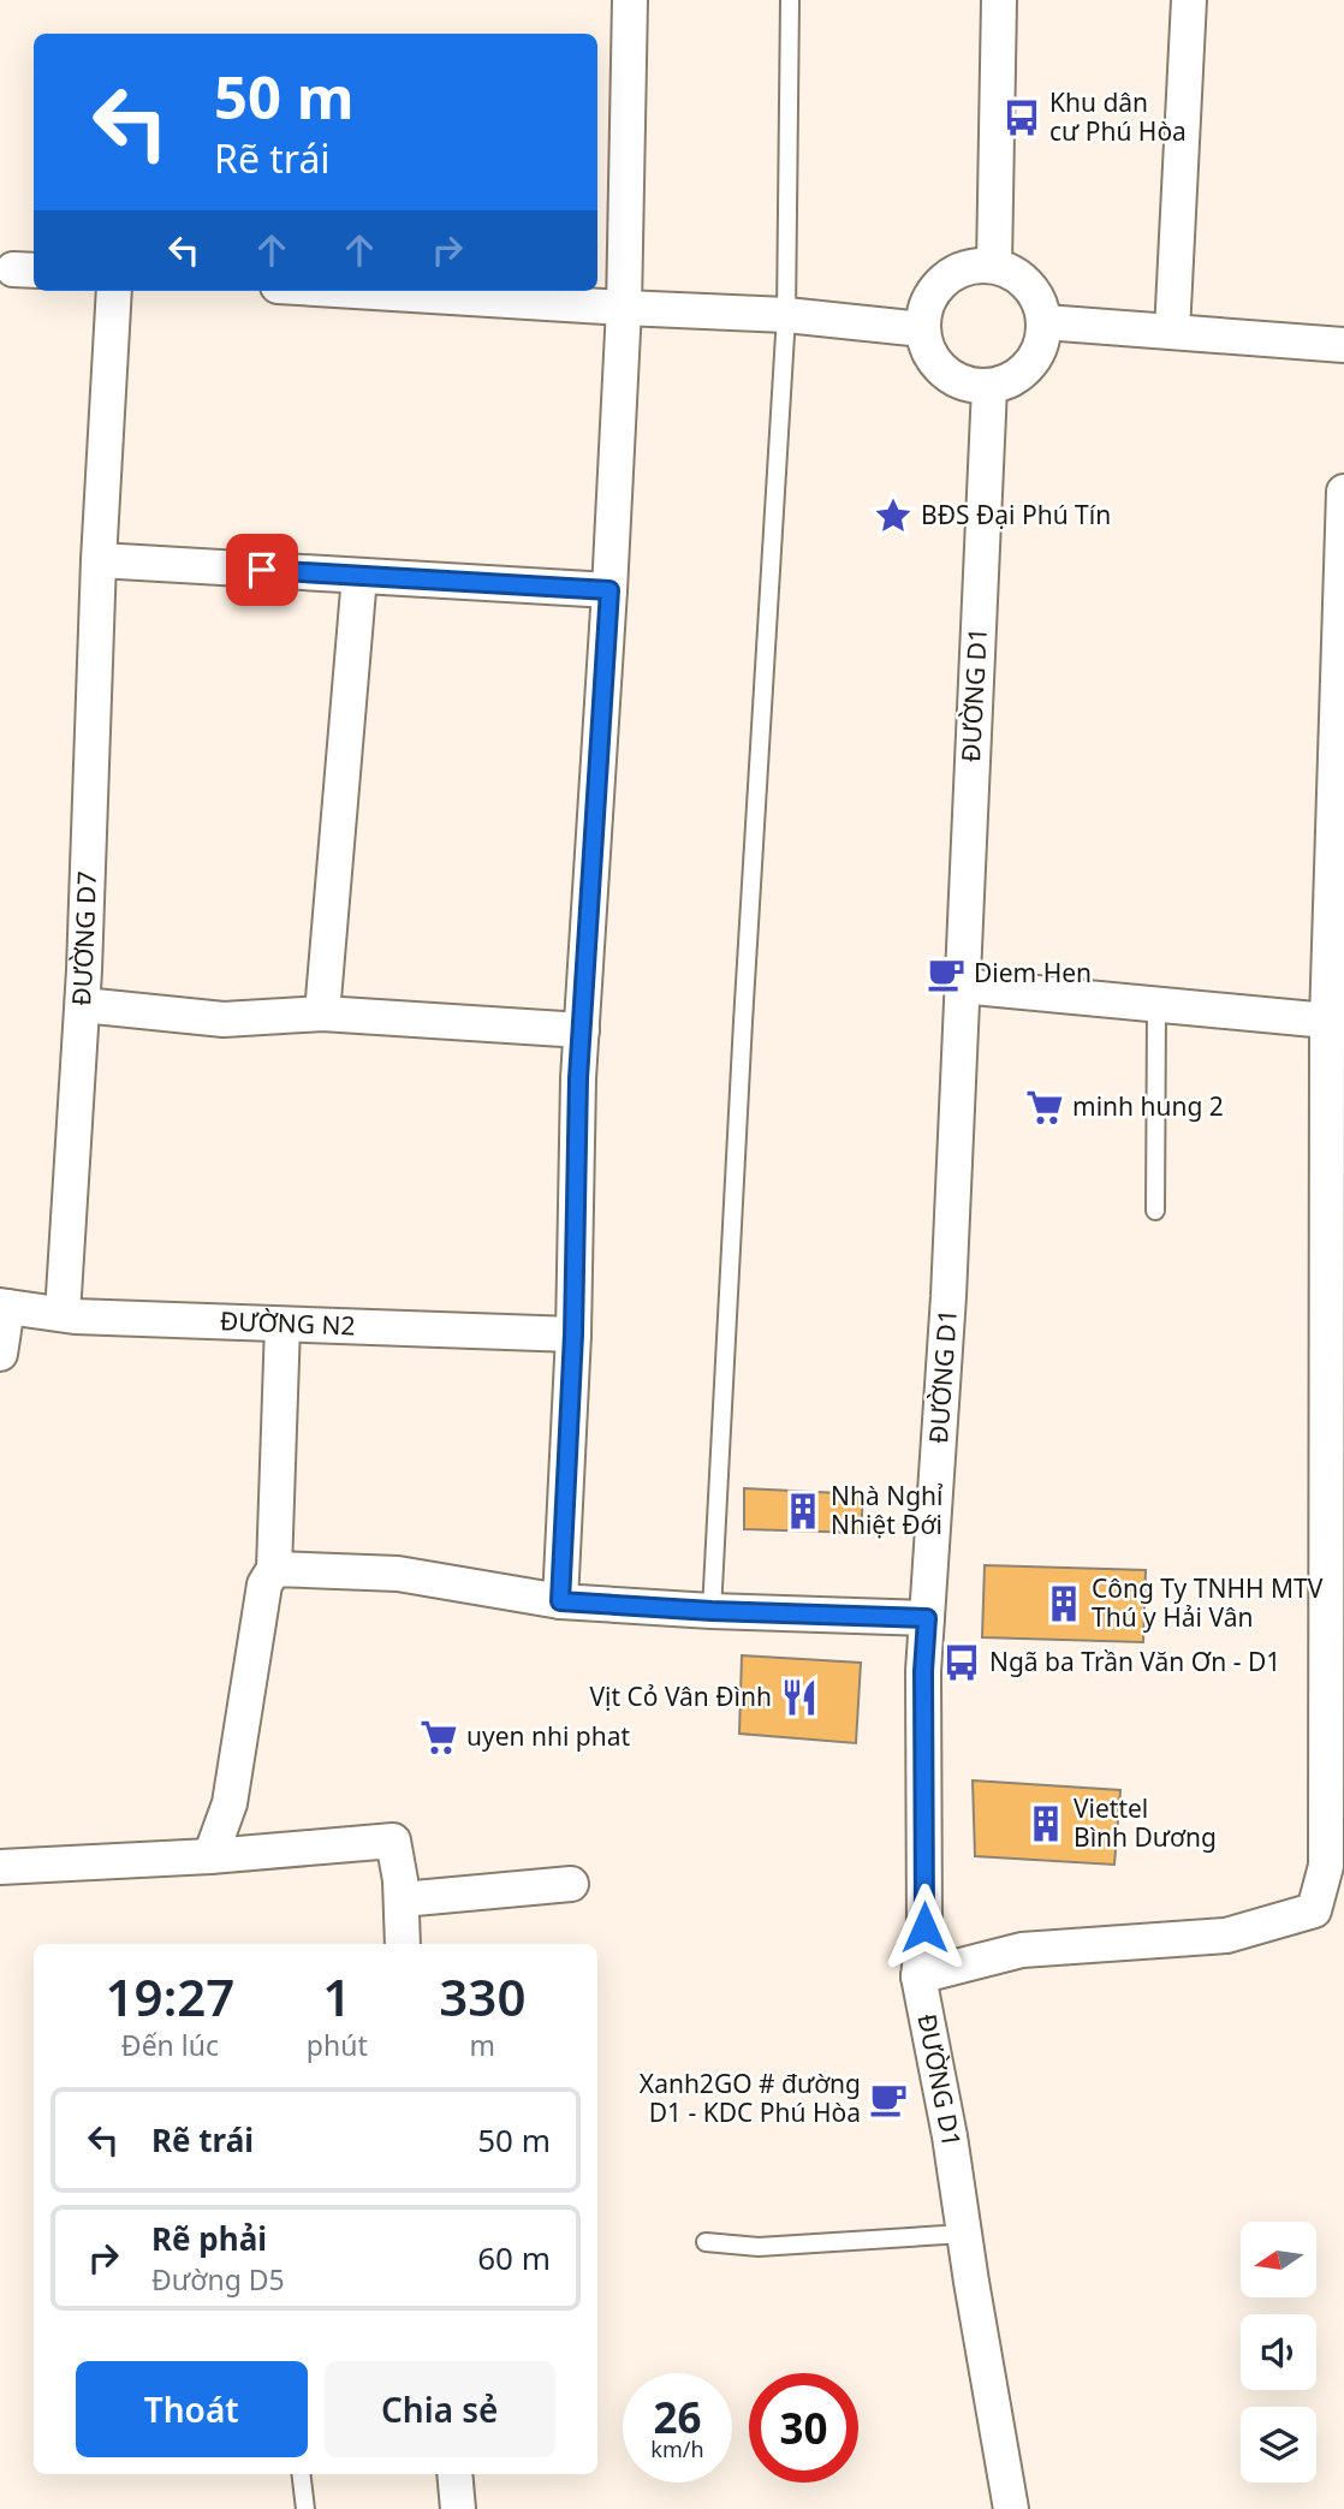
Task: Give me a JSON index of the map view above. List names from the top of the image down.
{
  "streets": {
    "street": ["ĐƯỜNG D1", "ĐƯỜNG D7", "ĐƯỜNG N2"]
  },
  "crossings": [
    ["ĐƯỜNG D7", "ĐƯỜNG N2"]
  ],
  "places": {
    "bus stop": ["Khu dân cư Phú Hòa", "Ngã ba Trần Văn Ơn - D1"],
    "place": ["BĐS Đại Phú Tín"],
    "cafe": ["Diem Hen", "Xanh2GO # đường D1 - KDC Phú Hòa"],
    "supermarket": ["minh hung 2", "uyen nhi phat"],
    "building": ["Nhà Nghỉ Nhiệt Đới", "Công Ty TNHH MTV Thú y Hải Vân", "Viettel Bình Dương"],
    "restaurant": ["Vịt Cỏ Vân Đình"]
  },
  "north": "left",
  "page": {
    "turn": ["50 m", "Rẽ trái"],
    "eta": [
      "19:27",
      "Đến lúc",
      "1",
      "phút",
      "330",
      "m"
    ],
    "list": [
      {
        "name": "Rẽ trái",
        "value": "50 m"
      },
      {
        "name": "Rẽ phải",
        "note": "Đường D5",
        "value": "60 m"
      }
    ],
    "buttons": ["Thoát", "Chia sẻ"],
    "speed": "26 km/h",
    "limit": "30"
  }
}
